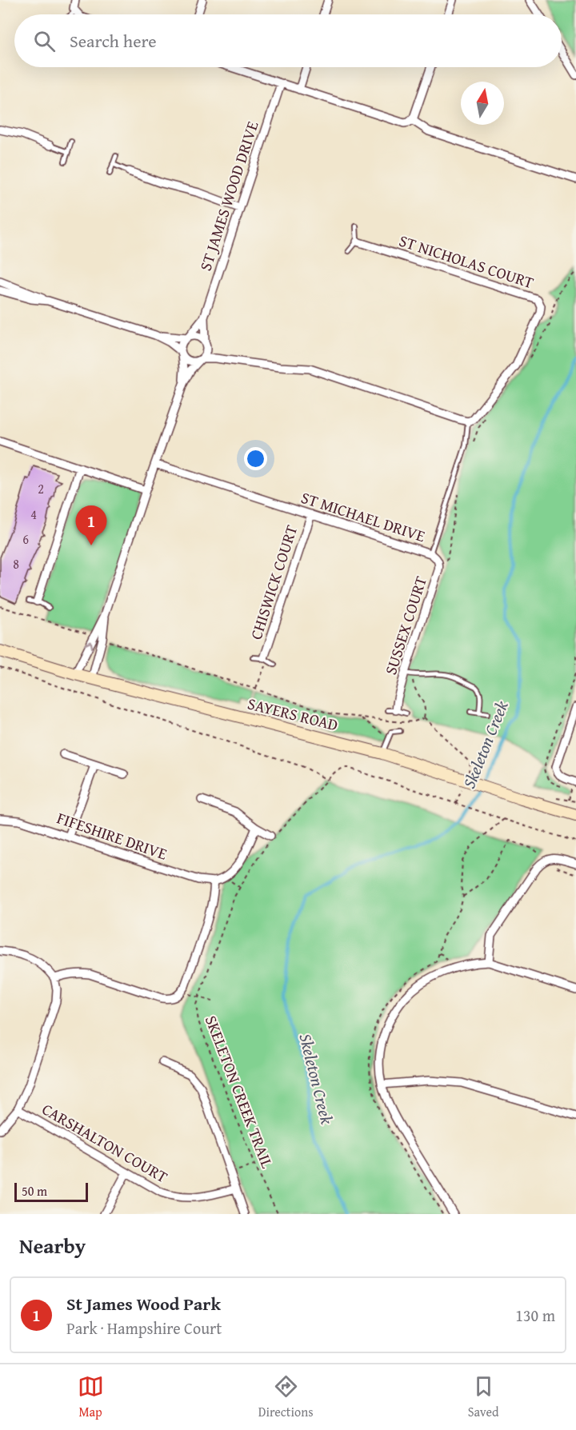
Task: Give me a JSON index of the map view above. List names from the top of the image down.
{
  "streets": {
    "main road": ["SAYERS ROAD"],
    "street": [
      "ST JAMES WOOD DRIVE",
      "ST NICHOLAS COURT",
      "ST MICHAEL DRIVE",
      "CHISWICK COURT",
      "SUSSEX COURT",
      "FIFESHIRE DRIVE",
      "CARSHALTON COURT"
    ],
    "path": ["SKELETON CREEK TRAIL"]
  },
  "crossings": [
    ["ST NICHOLAS COURT", "ST MICHAEL DRIVE"],
    ["ST MICHAEL DRIVE", "CHISWICK COURT"],
    ["ST MICHAEL DRIVE", "SUSSEX COURT"]
  ],
  "water": ["Skeleton Creek"],
  "house_numbers": [
    "2",
    "4",
    "6",
    "8"
  ],
  "scale_bar": "50 m",
  "north": "top",
  "page": {
    "search": "Search here",
    "pins": "1",
    "scale": "50 m",
    "heading": "Nearby",
    "list": [
      {
        "mark": "1",
        "name": "St James Wood Park",
        "note": "Park · Hampshire Court",
        "value": "130 m"
      }
    ],
    "nav": ["Map", "Directions", "Saved"]
  }
}
